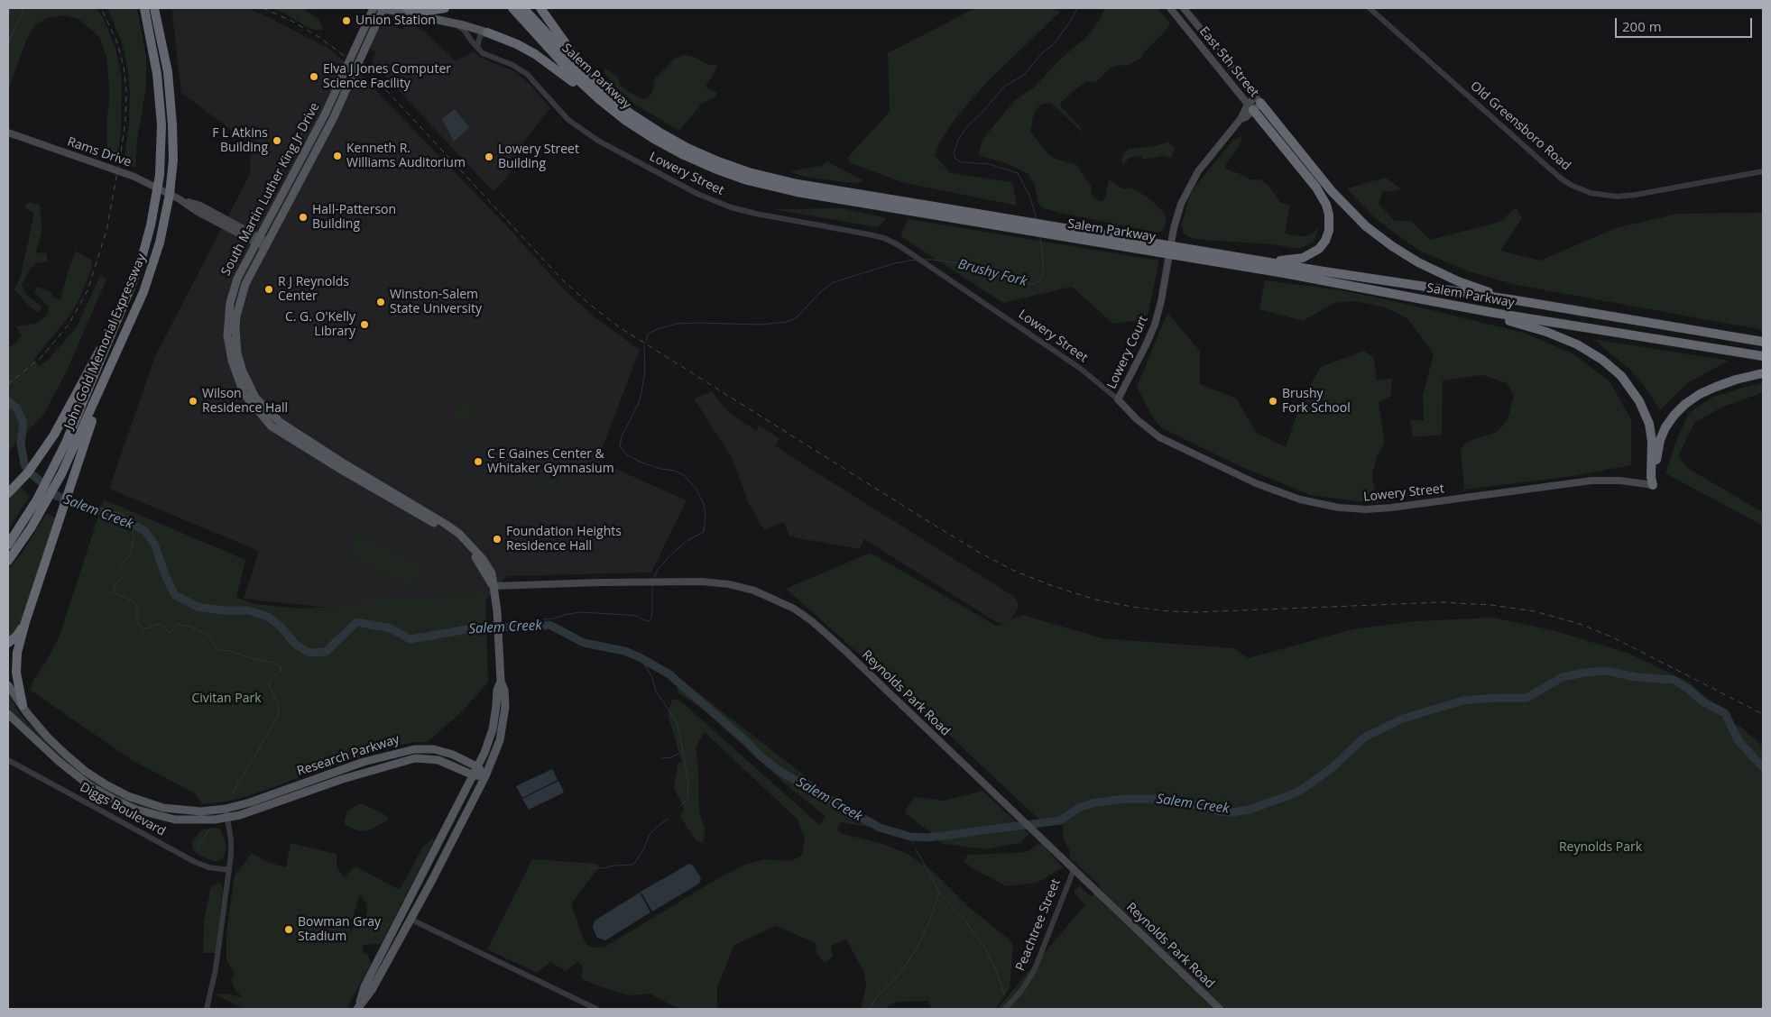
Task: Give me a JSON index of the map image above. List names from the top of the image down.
{
  "streets": {
    "highway": ["Salem Parkway", "John Gold Memorial Expressway"],
    "main road": [
      "East 5th Street",
      "Rams Drive",
      "Lowery Street",
      "South Martin Luther King Jr Drive",
      "Lowery Court",
      "Reynolds Park Road",
      "Research Parkway"
    ],
    "street": ["Old Greensboro Road", "Diggs Boulevard", "Peachtree Street"]
  },
  "crossings": [
    ["East 5th Street", "Lowery Court"],
    ["Rams Drive", "South Martin Luther King Jr Drive"],
    ["Lowery Street", "Lowery Court"],
    ["South Martin Luther King Jr Drive", "Reynolds Park Road"],
    ["South Martin Luther King Jr Drive", "Research Parkway"],
    ["Reynolds Park Road", "Peachtree Street"]
  ],
  "water": ["Brushy Fork", "Salem Creek"],
  "parks": ["Civitan Park", "Reynolds Park"],
  "places": [
    "Union Station",
    "Elva J Jones Computer Science Facility",
    "F L Atkins Building",
    "Kenneth R. Williams Auditorium",
    "Lowery Street Building",
    "Hall-Patterson Building",
    "R J Reynolds Center",
    "Winston-Salem State University",
    "C. G. O'Kelly Library",
    "Wilson Residence Hall",
    "Brushy Fork School",
    "C E Gaines Center & Whitaker Gymnasium",
    "Foundation Heights Residence Hall",
    "Bowman Gray Stadium"
  ],
  "scale_bar": "200 m"
}
